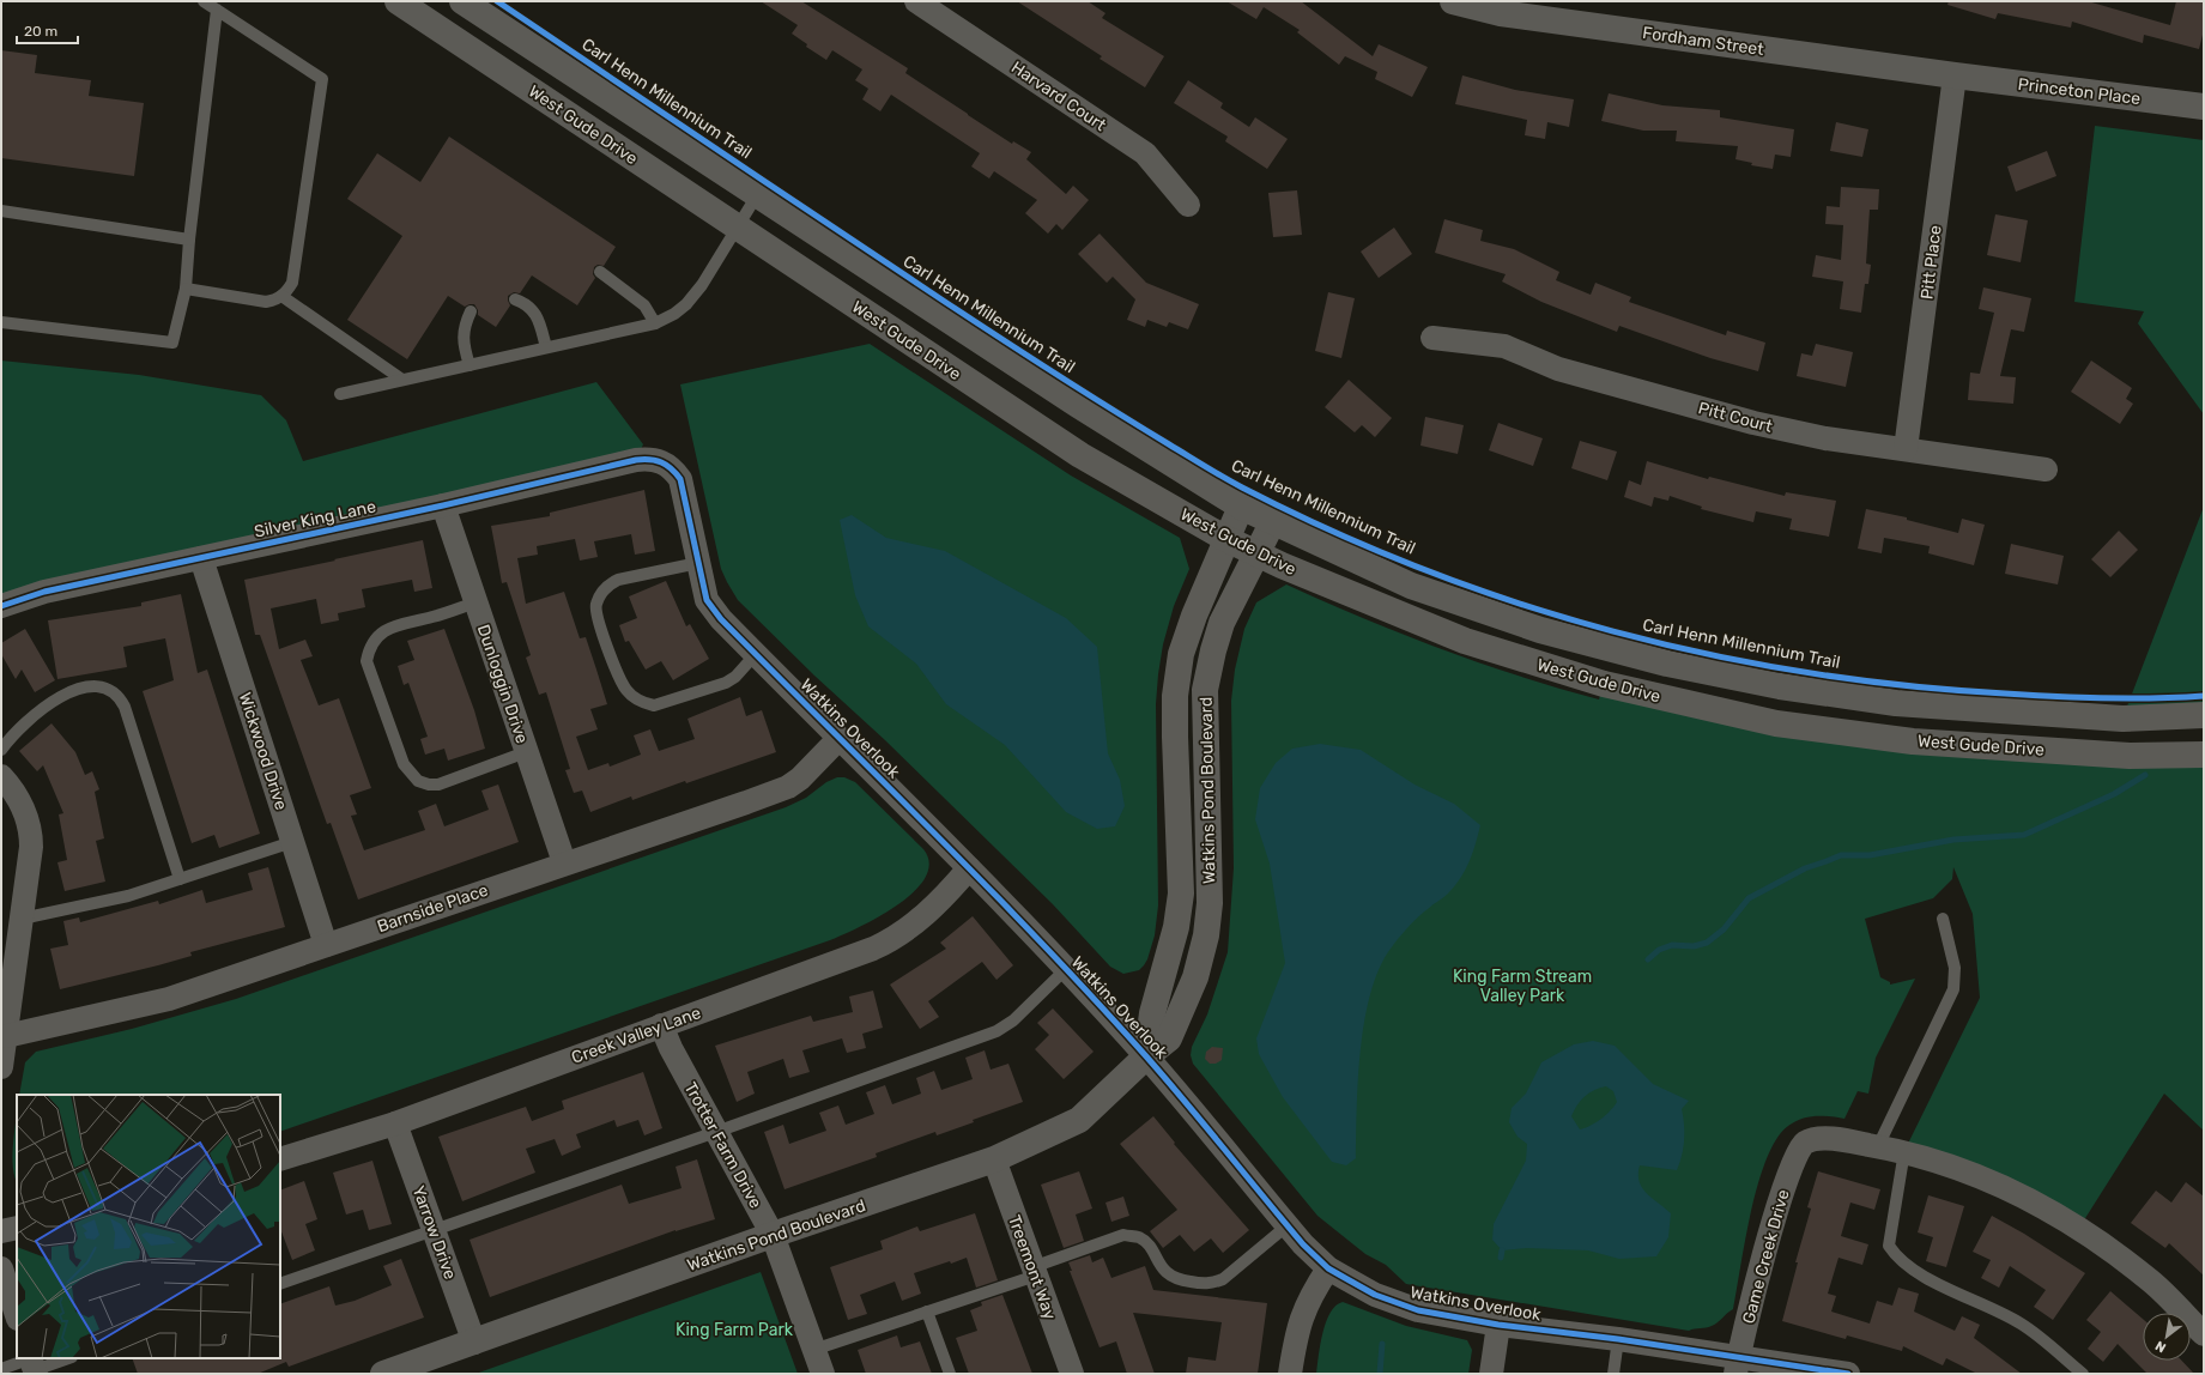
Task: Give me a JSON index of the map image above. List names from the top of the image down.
{
  "streets": {
    "main road": [
      "Fordham Street",
      "Princeton Place",
      "West Gude Drive",
      "Watkins Pond Boulevard"
    ],
    "street": [
      "Harvard Court",
      "Pitt Place",
      "Pitt Court",
      "Silver King Lane",
      "Dunloggin Drive",
      "Watkins Overlook",
      "Wickwood Drive",
      "Barnside Place",
      "Creek Valley Lane",
      "Trotter Farm Drive",
      "Yarrow Drive",
      "Game Creek Drive",
      "Treemont Way"
    ],
    "cycle path": ["Carl Henn Millennium Trail"]
  },
  "crossings": [
    ["Fordham Street", "Princeton Place"],
    ["Fordham Street", "Pitt Place"],
    ["Princeton Place", "Pitt Place"],
    ["West Gude Drive", "Watkins Pond Boulevard"],
    ["Pitt Place", "Pitt Court"],
    ["Silver King Lane", "Dunloggin Drive"],
    ["Silver King Lane", "Watkins Overlook"],
    ["Silver King Lane", "Wickwood Drive"],
    ["Dunloggin Drive", "Barnside Place"],
    ["Watkins Overlook", "Watkins Pond Boulevard"],
    ["Watkins Overlook", "Barnside Place"],
    ["Watkins Overlook", "Creek Valley Lane"],
    ["Watkins Overlook", "Game Creek Drive"],
    ["Wickwood Drive", "Barnside Place"],
    ["Watkins Pond Boulevard", "Trotter Farm Drive"],
    ["Watkins Pond Boulevard", "Yarrow Drive"],
    ["Watkins Pond Boulevard", "Treemont Way"],
    ["Creek Valley Lane", "Trotter Farm Drive"],
    ["Creek Valley Lane", "Yarrow Drive"]
  ],
  "parks": ["King Farm Stream Valley Park", "King Farm Park"],
  "scale_bar": "20 m",
  "north": "bottom left"
}
